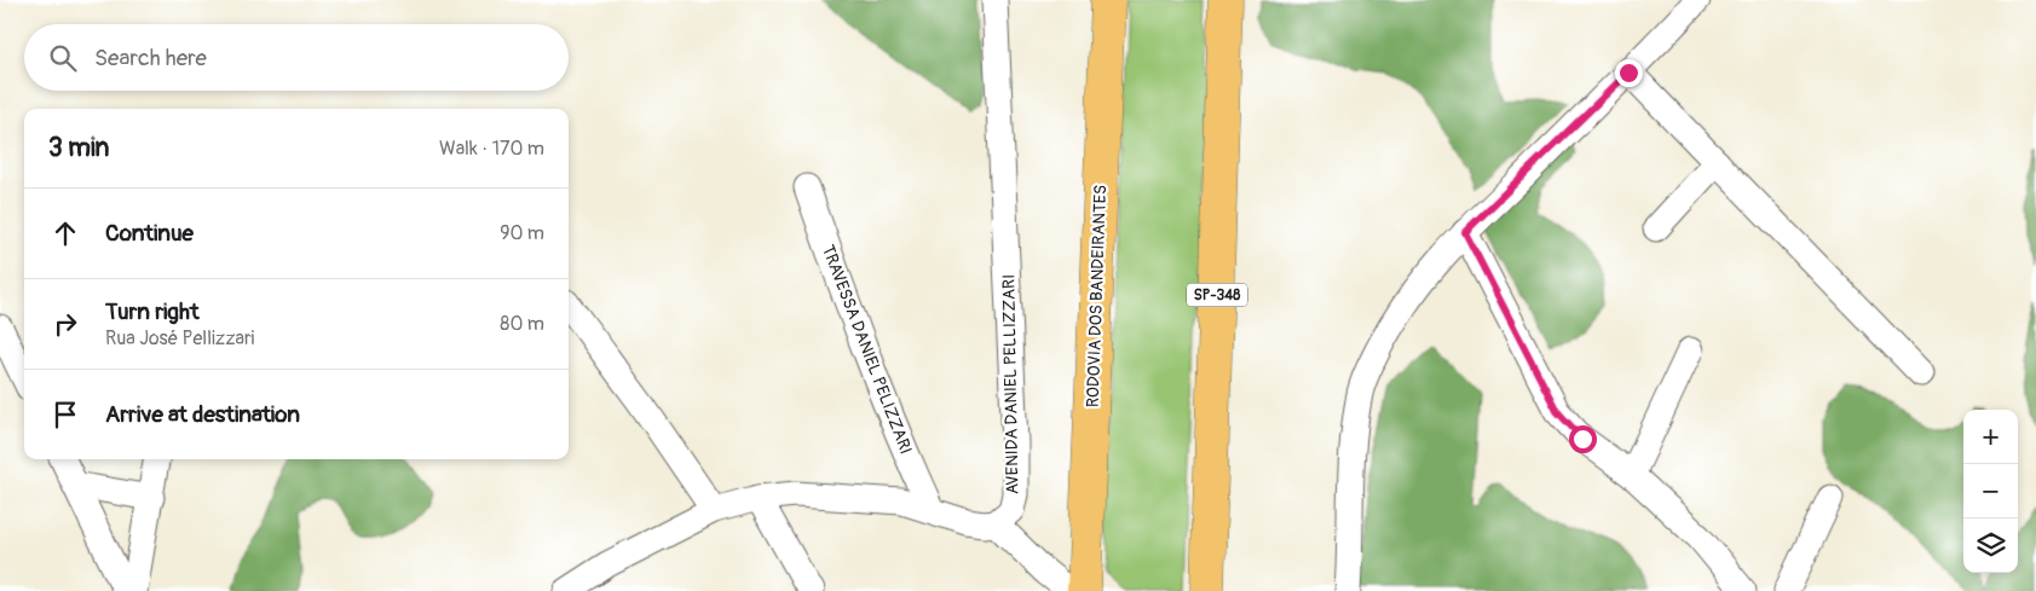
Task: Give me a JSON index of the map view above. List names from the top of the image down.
{
  "streets": {
    "highway": ["SP-348", "RODOVIA DOS BANDEIRANTES"],
    "street": ["TRAVESSA DANIEL PELIZZARI", "AVENIDA DANIEL PELLIZZARI"]
  },
  "page": {
    "search": "Search here",
    "heading": ["3 min", "Walk · 170 m"],
    "list": [
      ["Continue", "90 m"],
      ["Turn right", "Rua José Pellizzari", "80 m"],
      "Arrive at destination"
    ],
    "map_buttons": ["+", "−"]
  }
}
